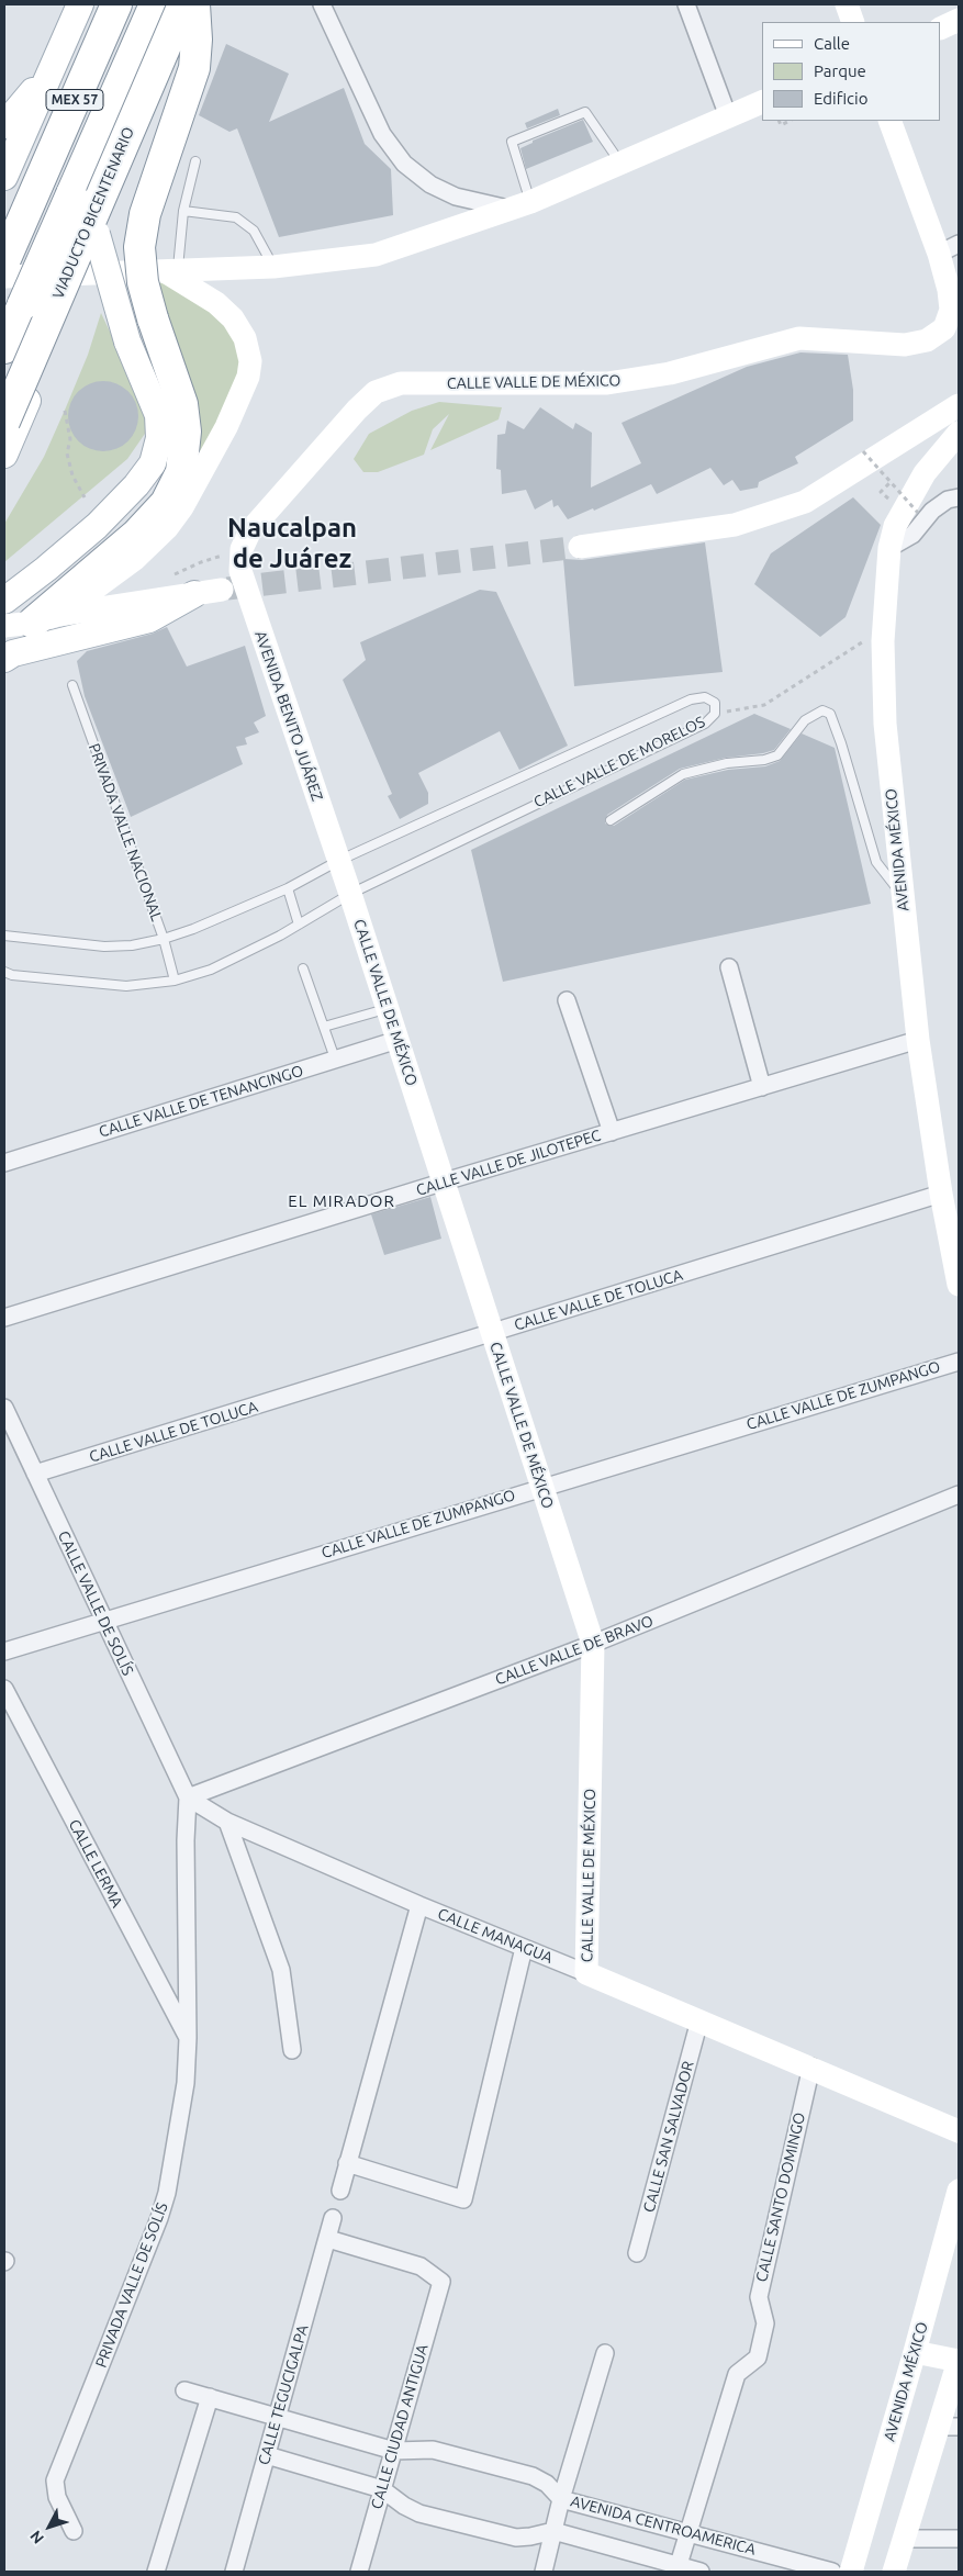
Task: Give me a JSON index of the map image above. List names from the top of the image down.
{
  "streets": {
    "highway": ["MEX 57", "VIADUCTO BICENTENARIO"],
    "main road": [
      "CALLE VALLE DE MÉXICO",
      "AVENIDA BENITO JUÁREZ",
      "AVENIDA MÉXICO",
      "CALLE MANAGUA"
    ],
    "street": [
      "CALLE VALLE DE TENANCINGO",
      "CALLE VALLE DE JILOTEPEC",
      "CALLE VALLE DE TOLUCA",
      "CALLE VALLE DE ZUMPANGO",
      "CALLE VALLE DE SOLÍS",
      "CALLE VALLE DE BRAVO",
      "CALLE LERMA",
      "CALLE SAN SALVADOR",
      "CALLE SANTO DOMINGO",
      "PRIVADA VALLE DE SOLÍS",
      "CALLE TEGUCIGALPA",
      "CALLE CIUDAD ANTIGUA",
      "AVENIDA CENTROAMERICA"
    ],
    "lane": ["CALLE VALLE DE MORELOS", "PRIVADA VALLE NACIONAL"]
  },
  "crossings": [
    ["CALLE VALLE DE MÉXICO", "AVENIDA BENITO JUÁREZ"],
    ["CALLE VALLE DE MÉXICO", "CALLE VALLE DE MORELOS"],
    ["CALLE VALLE DE MÉXICO", "CALLE VALLE DE TENANCINGO"],
    ["CALLE VALLE DE MÉXICO", "CALLE VALLE DE JILOTEPEC"],
    ["CALLE VALLE DE MÉXICO", "CALLE VALLE DE TOLUCA"],
    ["CALLE VALLE DE MÉXICO", "CALLE VALLE DE ZUMPANGO"],
    ["CALLE VALLE DE MÉXICO", "CALLE VALLE DE BRAVO"],
    ["CALLE VALLE DE MÉXICO", "CALLE MANAGUA"],
    ["AVENIDA BENITO JUÁREZ", "CALLE VALLE DE MORELOS"],
    ["CALLE VALLE DE MORELOS", "PRIVADA VALLE NACIONAL"],
    ["AVENIDA MÉXICO", "CALLE VALLE DE JILOTEPEC"],
    ["AVENIDA MÉXICO", "CALLE VALLE DE TOLUCA"],
    ["CALLE VALLE DE TOLUCA", "CALLE VALLE DE SOLÍS"],
    ["CALLE VALLE DE ZUMPANGO", "CALLE VALLE DE SOLÍS"],
    ["CALLE VALLE DE SOLÍS", "CALLE VALLE DE BRAVO"],
    ["CALLE VALLE DE SOLÍS", "CALLE MANAGUA"],
    ["CALLE VALLE DE SOLÍS", "PRIVADA VALLE DE SOLÍS"],
    ["CALLE VALLE DE BRAVO", "CALLE MANAGUA"],
    ["CALLE VALLE DE BRAVO", "PRIVADA VALLE DE SOLÍS"],
    ["CALLE LERMA", "PRIVADA VALLE DE SOLÍS"],
    ["CALLE MANAGUA", "CALLE SAN SALVADOR"],
    ["CALLE MANAGUA", "CALLE SANTO DOMINGO"],
    ["CALLE MANAGUA", "PRIVADA VALLE DE SOLÍS"],
    ["CALLE SANTO DOMINGO", "AVENIDA CENTROAMERICA"],
    ["CALLE TEGUCIGALPA", "CALLE CIUDAD ANTIGUA"],
    ["CALLE TEGUCIGALPA", "AVENIDA CENTROAMERICA"],
    ["CALLE CIUDAD ANTIGUA", "AVENIDA CENTROAMERICA"]
  ],
  "districts": ["Naucalpan de Juárez", "EL MIRADOR"],
  "legend": ["Calle", "Parque", "Edificio"],
  "north": "bottom left"
}
